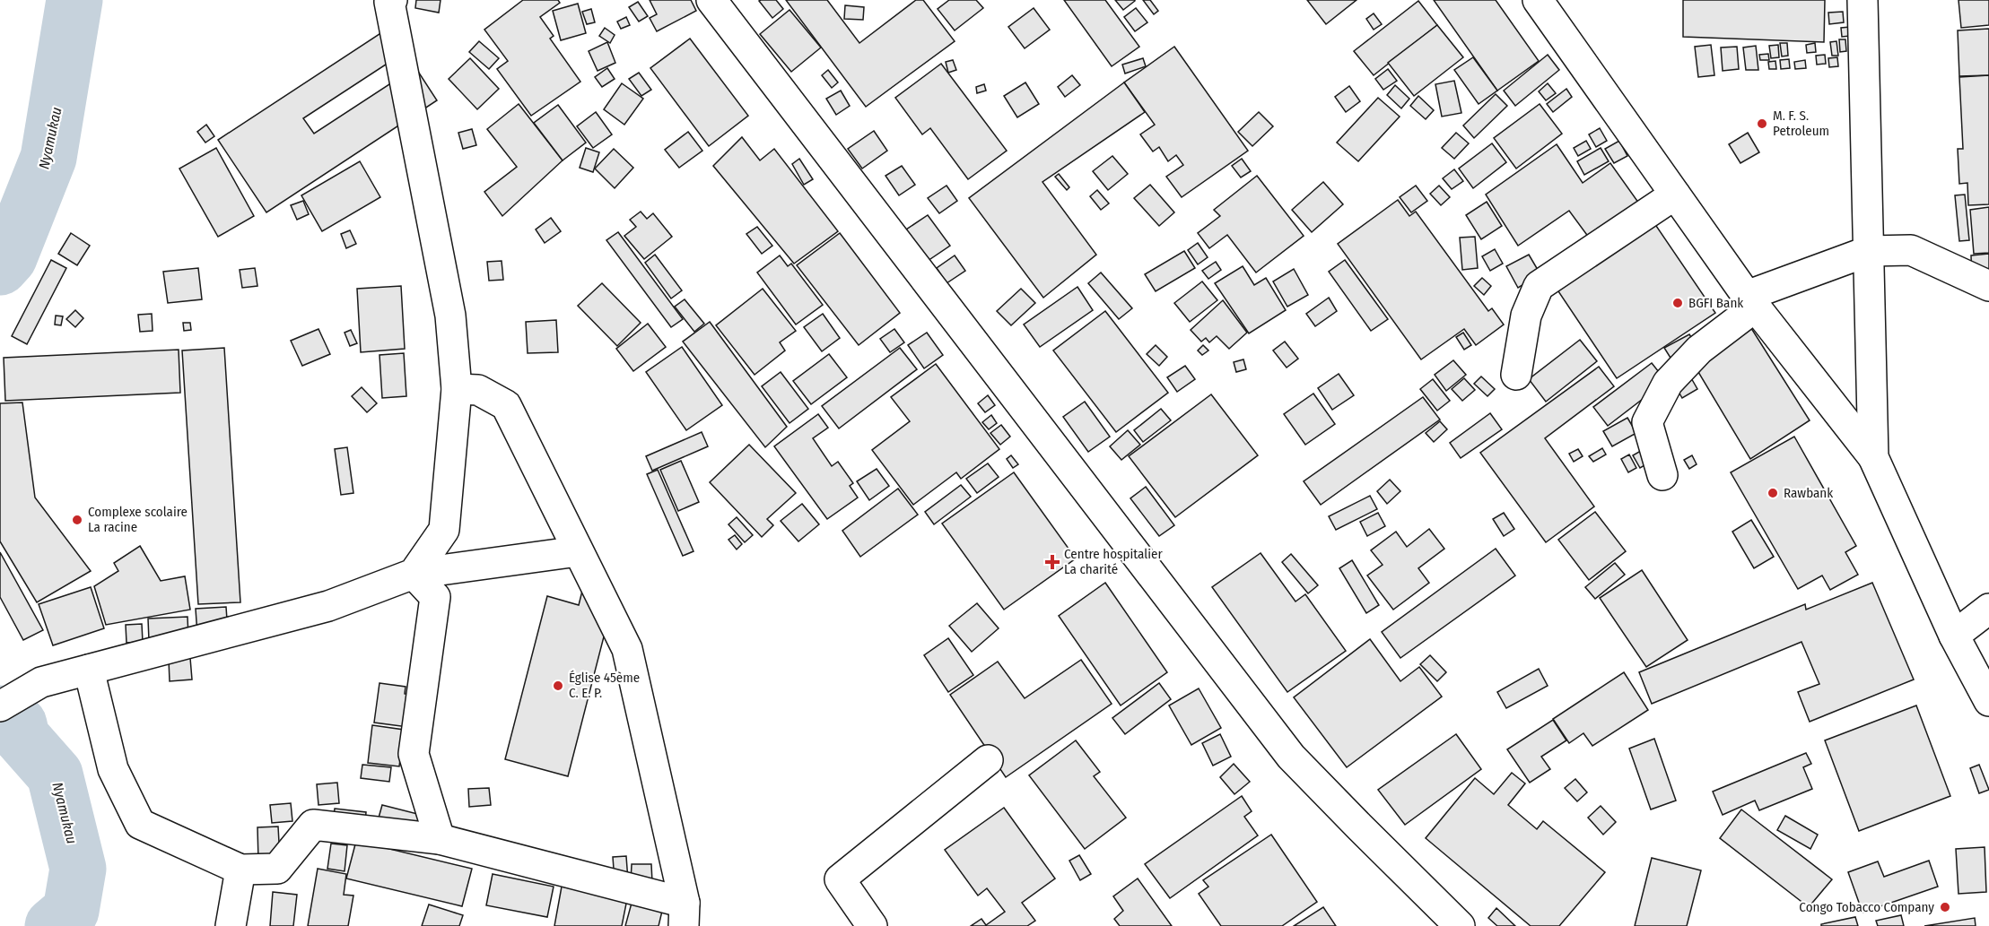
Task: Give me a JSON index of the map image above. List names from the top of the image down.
{
  "water": ["Nyamukau"],
  "places": {
    "other": [
      "M. F. S. Petroleum",
      "BGFI Bank",
      "Rawbank",
      "Complexe scolaire La racine",
      "Église 45ème C. E. P.",
      "Congo Tobacco Company"
    ],
    "health": ["Centre hospitalier La charité"]
  }
}
